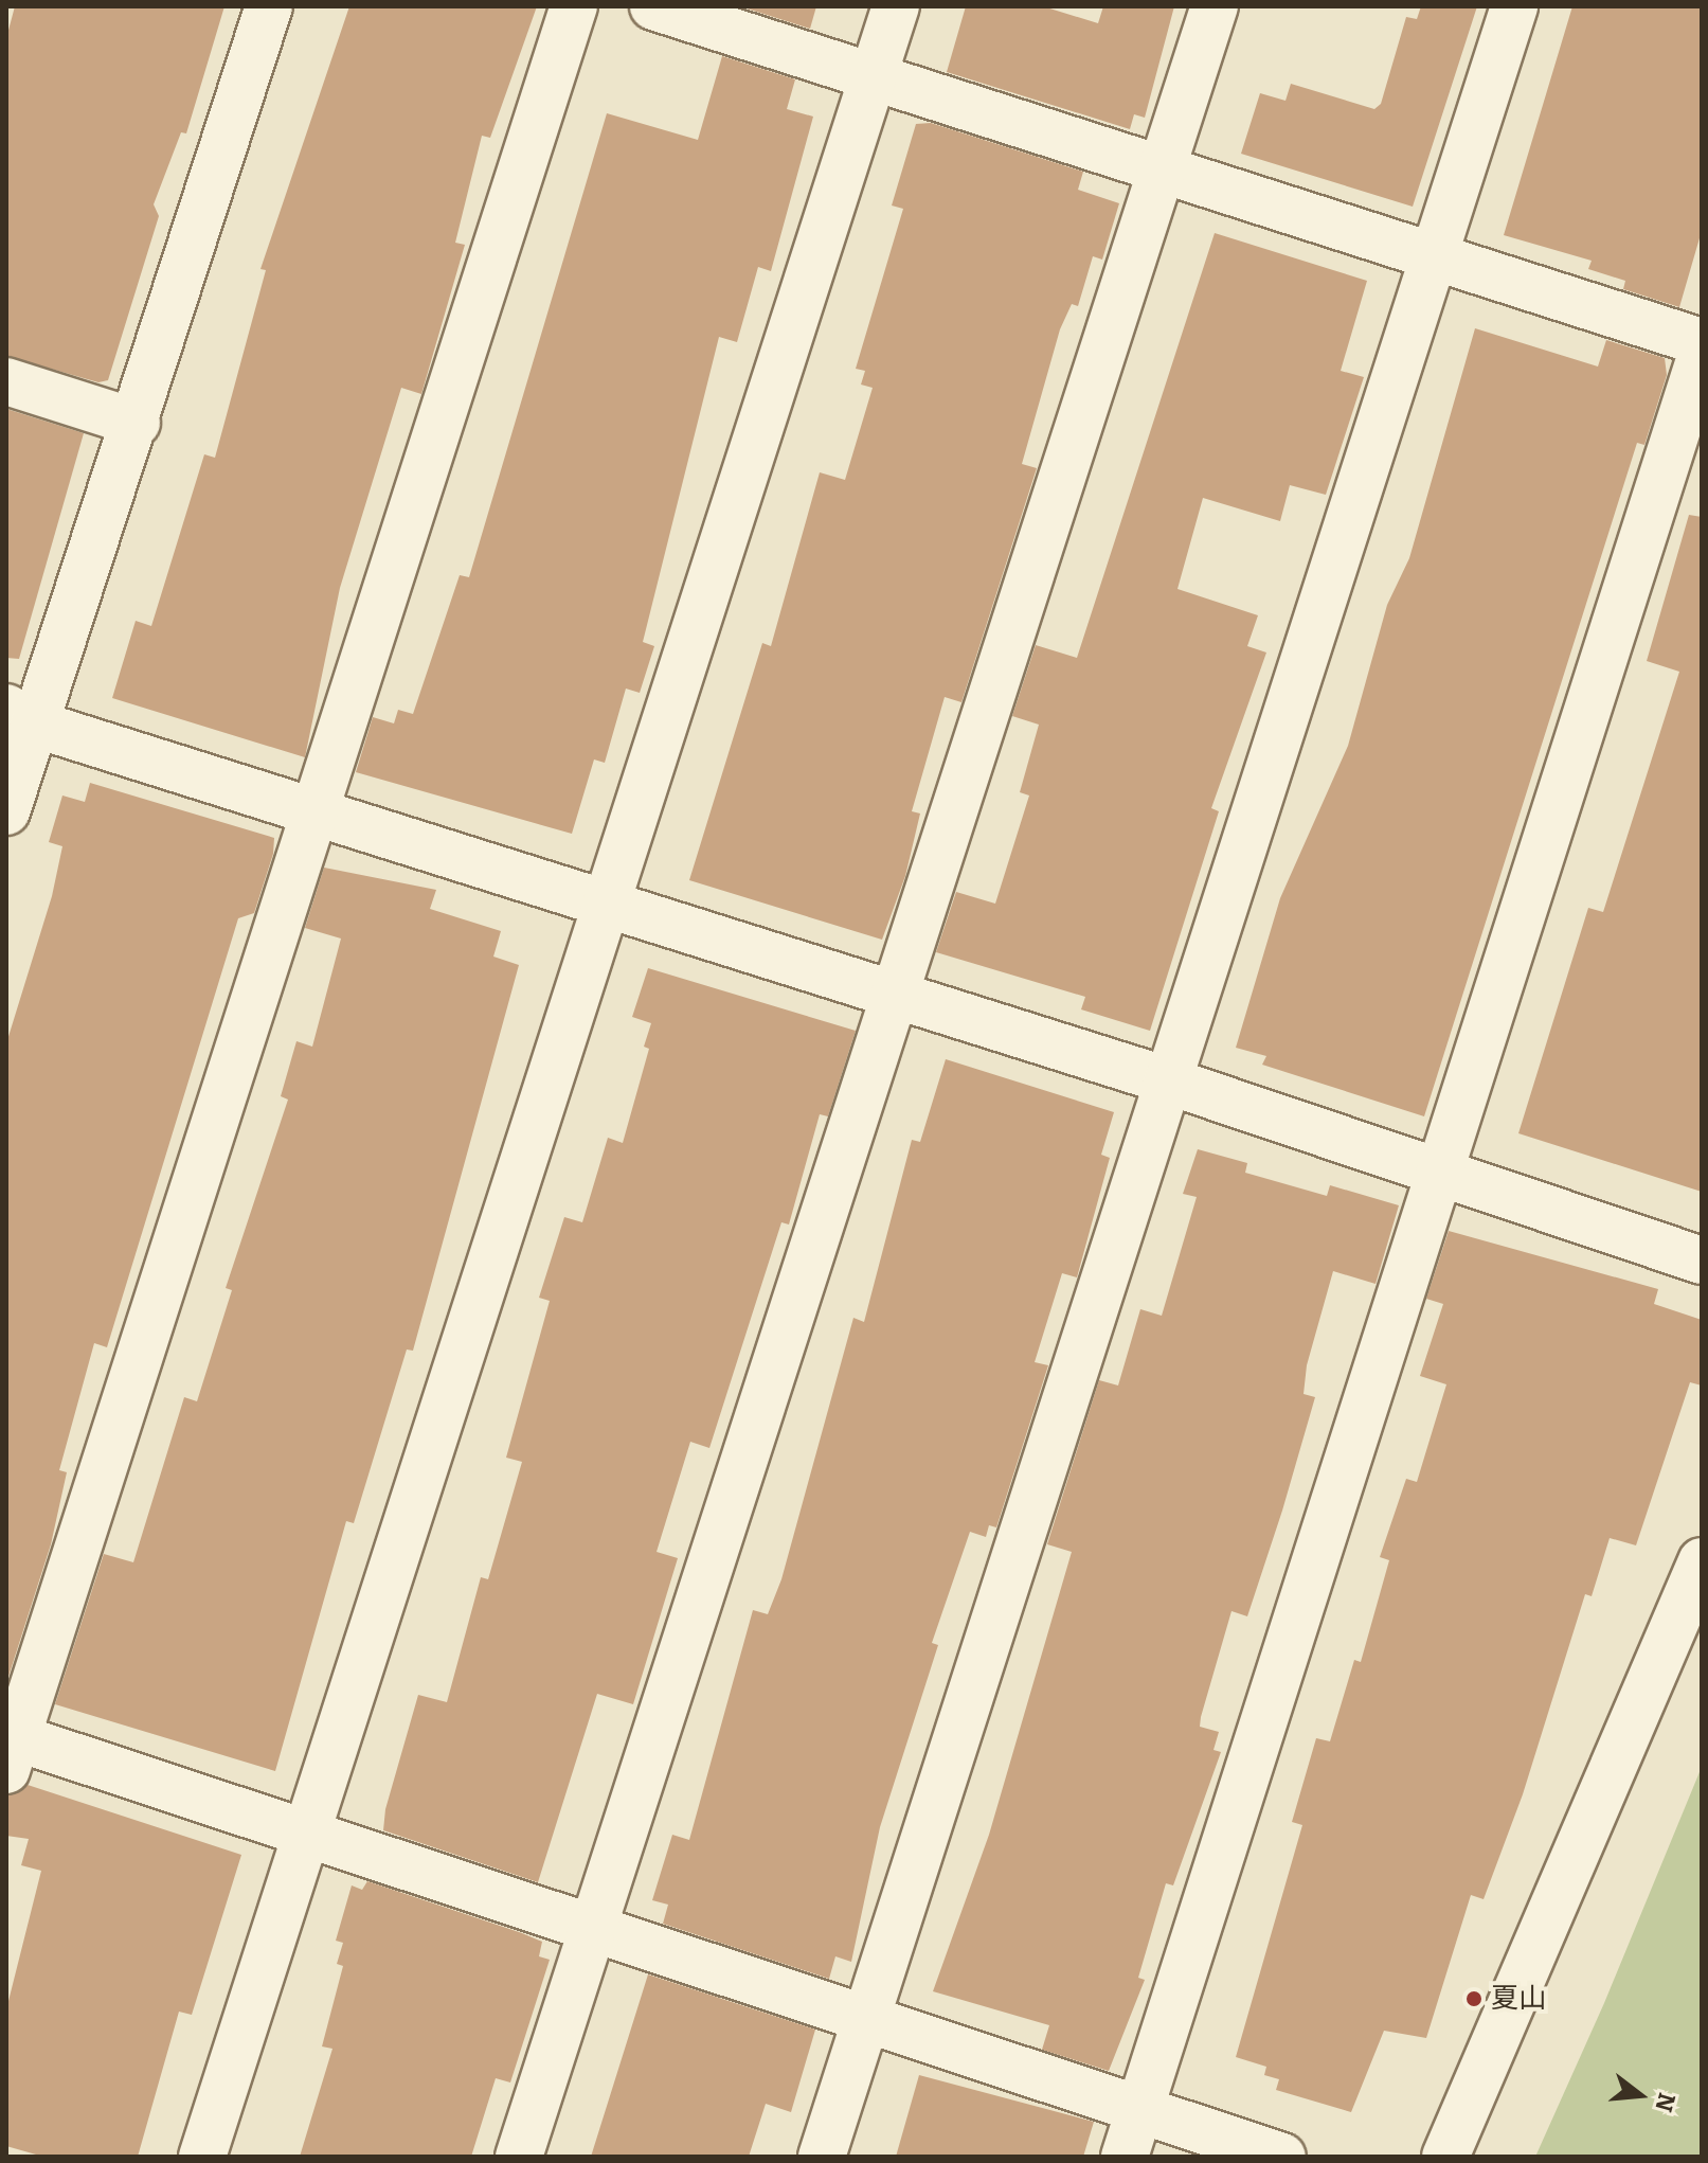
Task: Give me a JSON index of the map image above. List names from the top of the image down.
{
  "places": ["夏山"],
  "north": "right"
}
